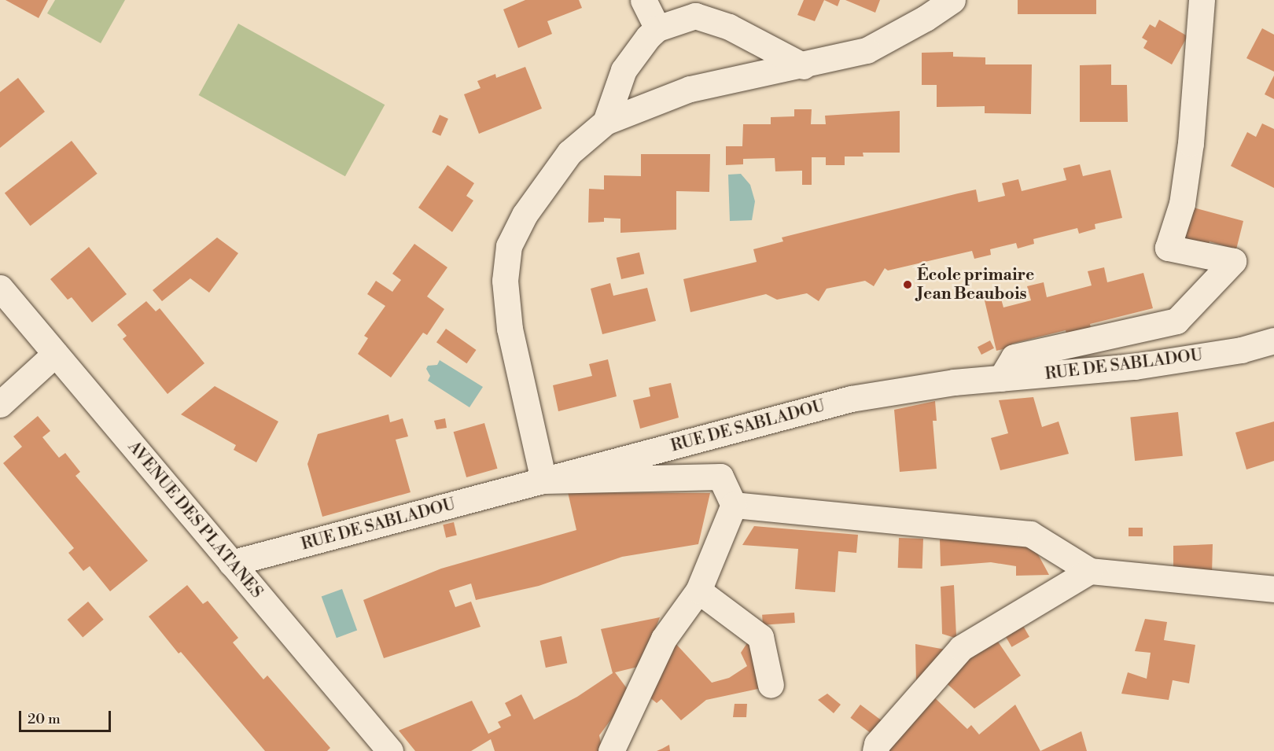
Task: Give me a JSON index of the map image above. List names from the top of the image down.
{
  "streets": {
    "street": ["RUE DE SABLADOU", "AVENUE DES PLATANES"]
  },
  "crossings": [
    ["RUE DE SABLADOU", "AVENUE DES PLATANES"]
  ],
  "places": ["École primaire Jean Beaubois"],
  "scale_bar": "20 m"
}
